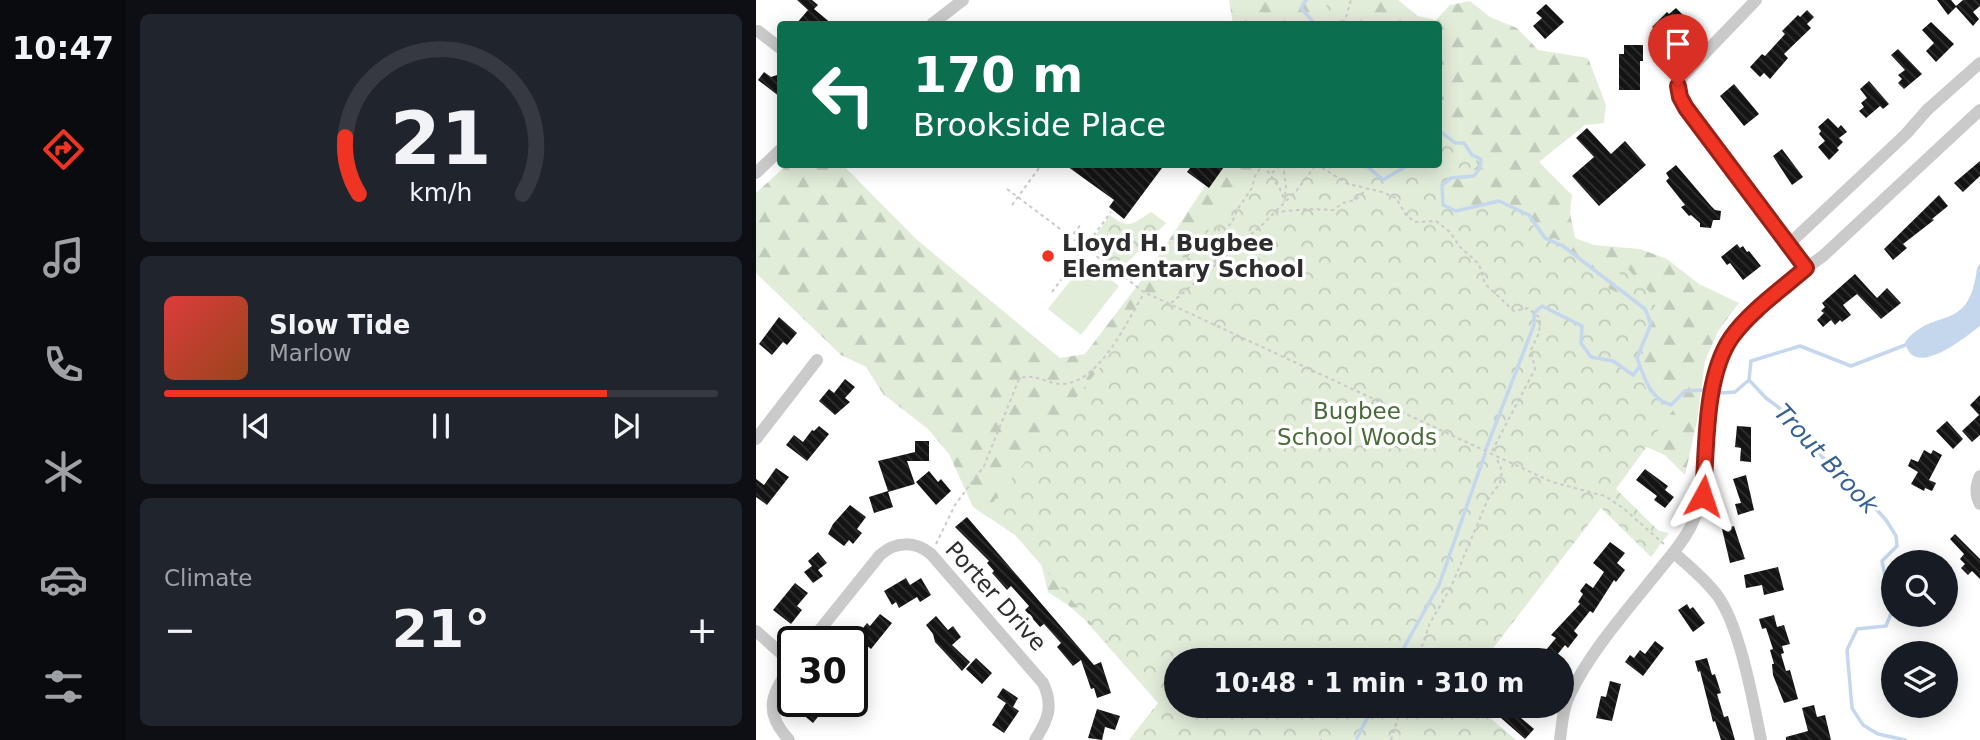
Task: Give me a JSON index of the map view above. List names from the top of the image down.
{
  "streets": {
    "street": ["Porter Drive"]
  },
  "water": ["Trout Brook"],
  "parks": ["Bugbee School Woods"],
  "places": ["Lloyd H. Bugbee Elementary School"],
  "page": {
    "tabs": "10:47",
    "turn": ["170 m", "Brookside Place"],
    "song": ["Slow Tide", "Marlow"],
    "tile": "Climate",
    "heat": ["−", "21°", "+"],
    "limit": "30",
    "trip": "10:48 · 1 min · 310 m",
    "gauge": ["21", "km/h"]
  }
}
